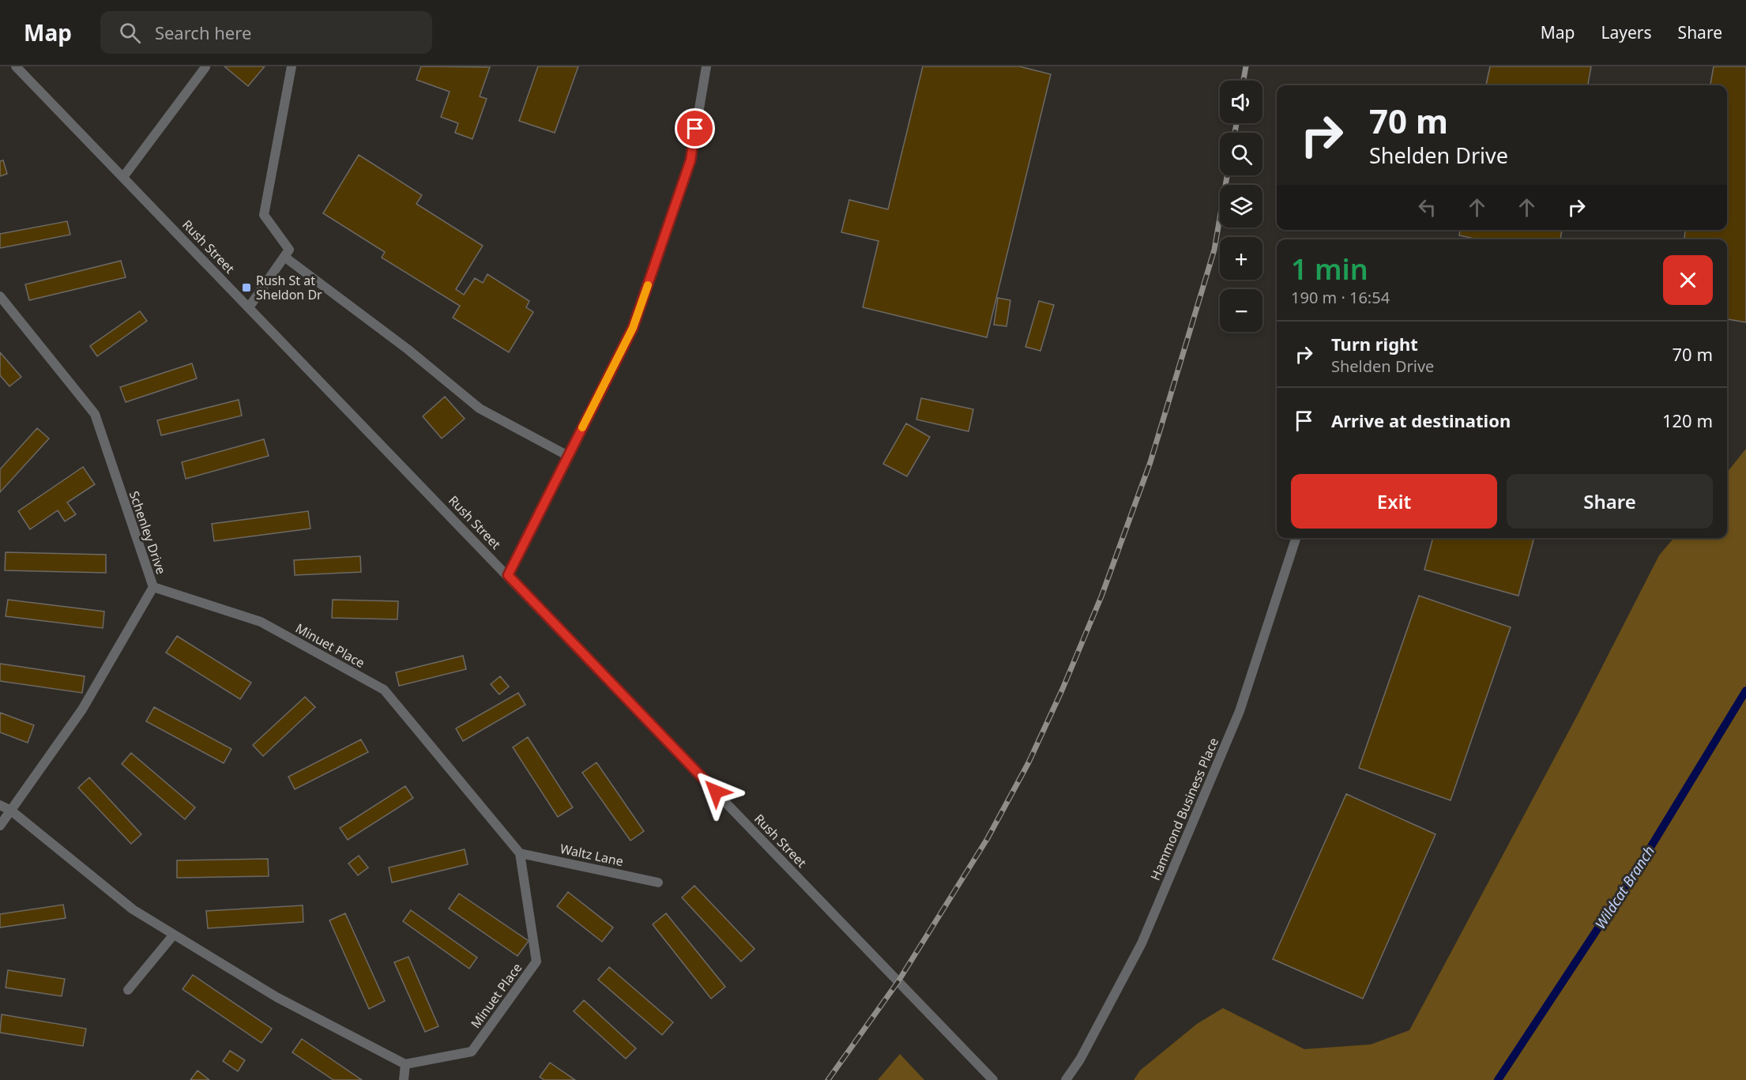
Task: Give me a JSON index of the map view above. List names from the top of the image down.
{
  "streets": {
    "street": [
      "Rush Street",
      "Schenley Drive",
      "Minuet Place",
      "Hammond Business Place",
      "Waltz Lane"
    ]
  },
  "crossings": [
    ["Schenley Drive", "Minuet Place"],
    ["Minuet Place", "Waltz Lane"]
  ],
  "water": ["Wildcat Branch"],
  "places": {
    "transit": ["Rush St at Sheldon Dr"]
  },
  "page": {
    "header": "Map",
    "search": "Search here",
    "nav": ["Map", "Layers", "Share"],
    "map_buttons": ["+", "−"],
    "turn": ["70 m", "Shelden Drive"],
    "heading": ["1 min", "190 m · 16:54"],
    "list": [
      {
        "name": "Turn right",
        "note": "Shelden Drive",
        "value": "70 m"
      },
      {
        "name": "Arrive at destination",
        "value": "120 m"
      }
    ],
    "buttons": ["Exit", "Share"]
  }
}
